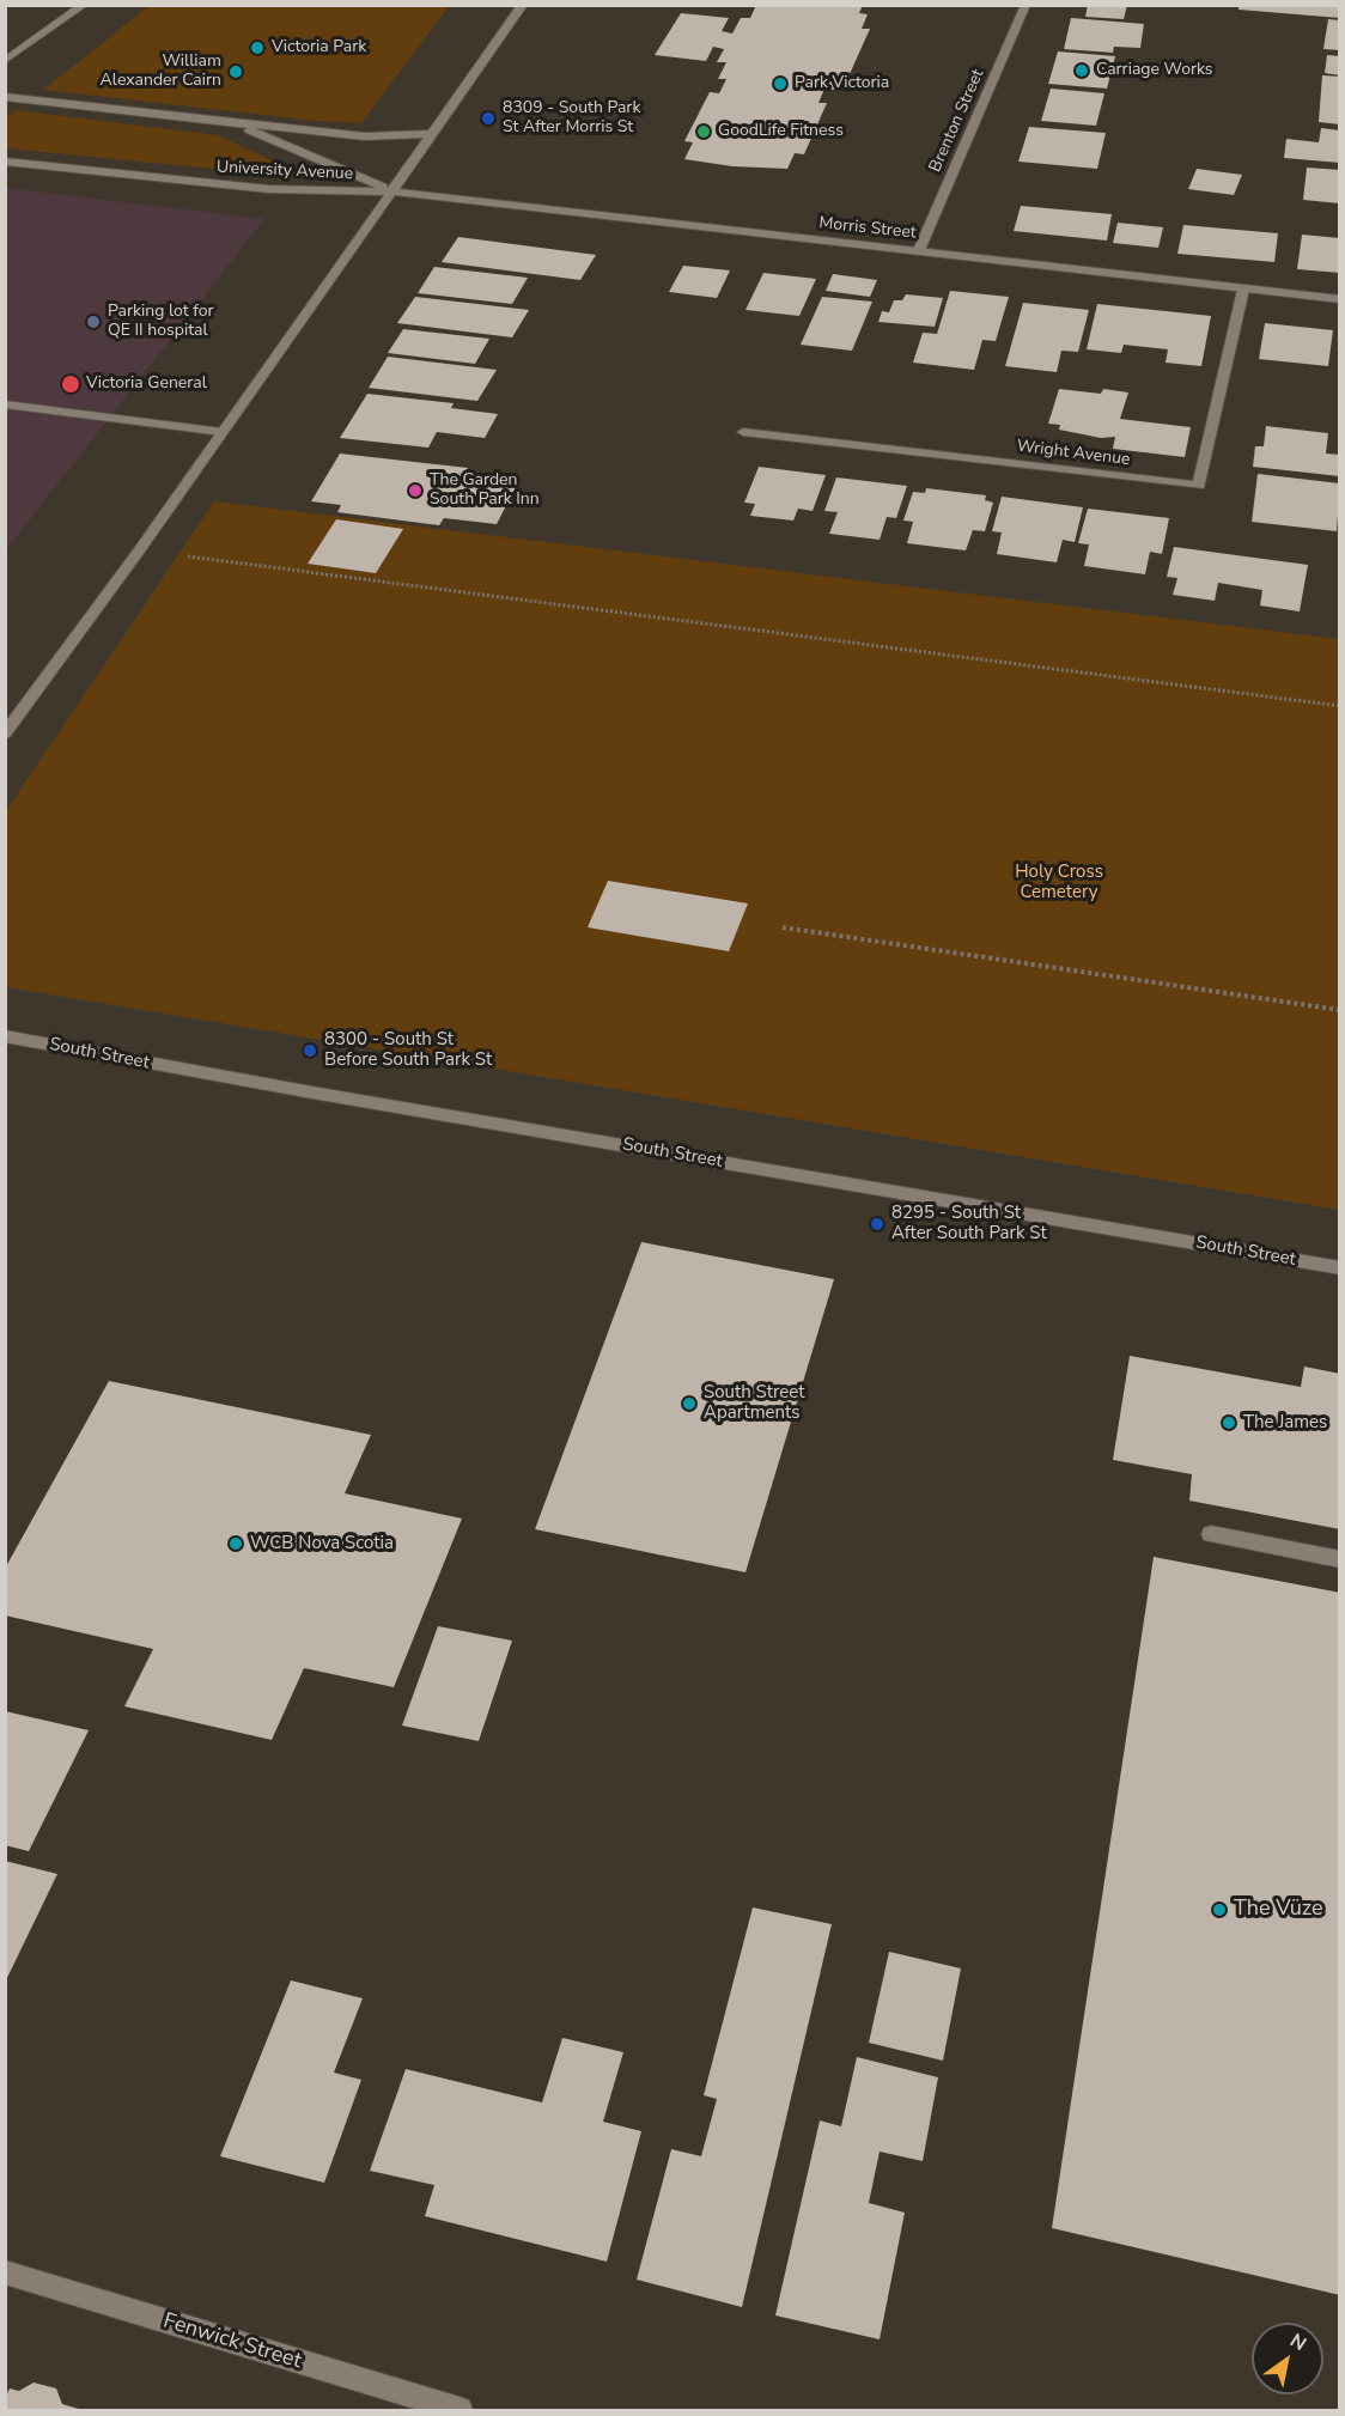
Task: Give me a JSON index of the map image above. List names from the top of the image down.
{
  "streets": {
    "street": [
      "Brenton Street",
      "University Avenue",
      "Morris Street",
      "Wright Avenue",
      "South Street",
      "Fenwick Street"
    ]
  },
  "crossings": [
    ["Brenton Street", "Morris Street"],
    ["University Avenue", "Morris Street"],
    ["Morris Street", "Wright Avenue"]
  ],
  "parks": ["Holy Cross Cemetery"],
  "places": [
    "Victoria Park",
    "Carriage Works",
    "William Alexander Cairn",
    "Park Victoria",
    "8309 - South Park St After Morris St",
    "GoodLife Fitness",
    "Parking lot for QE II hospital",
    "Victoria General",
    "The Garden South Park Inn",
    "8300 - South St Before South Park St",
    "8295 - South St After South Park St",
    "South Street Apartments",
    "The James",
    "WCB Nova Scotia",
    "The Vüze"
  ],
  "north": "top right"
}
